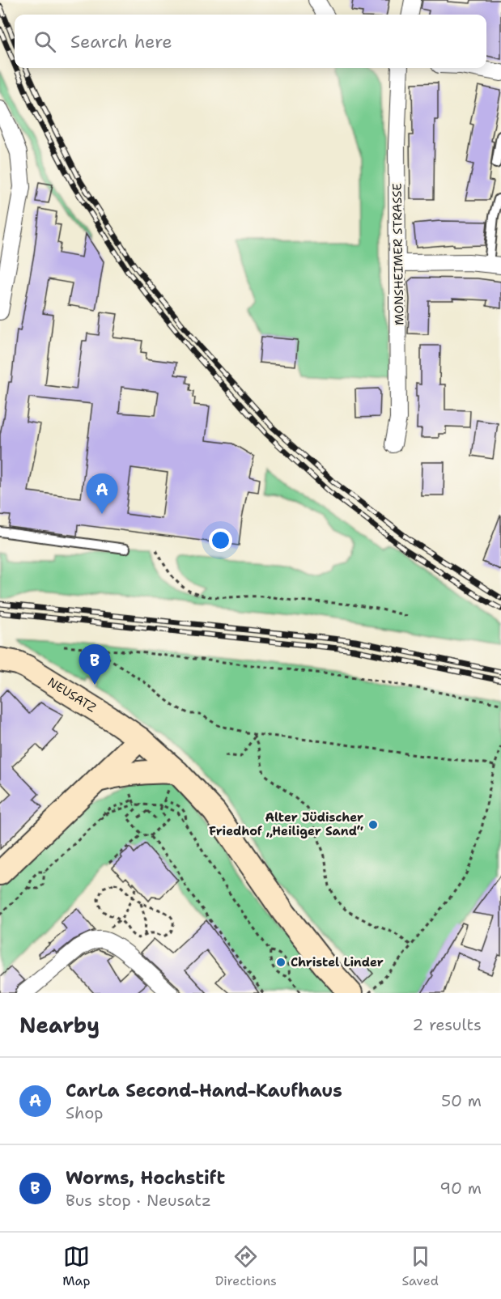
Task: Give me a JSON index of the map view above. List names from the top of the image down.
{
  "streets": {
    "street": ["MONSHEIMER STRASSE", "NEUSATZ"]
  },
  "places": ["Alter Jüdischer Friedhof „Heiliger Sand“", "Christel Linder"],
  "page": {
    "search": "Search here",
    "pins": ["A", "B"],
    "heading": ["Nearby", "2 results"],
    "list": [
      {
        "mark": "A",
        "name": "CarLa Second-Hand-Kaufhaus",
        "note": "Shop",
        "value": "50 m"
      },
      {
        "mark": "B",
        "name": "Worms, Hochstift",
        "note": "Bus stop · Neusatz",
        "value": "90 m"
      }
    ],
    "nav": ["Map", "Directions", "Saved"]
  }
}
